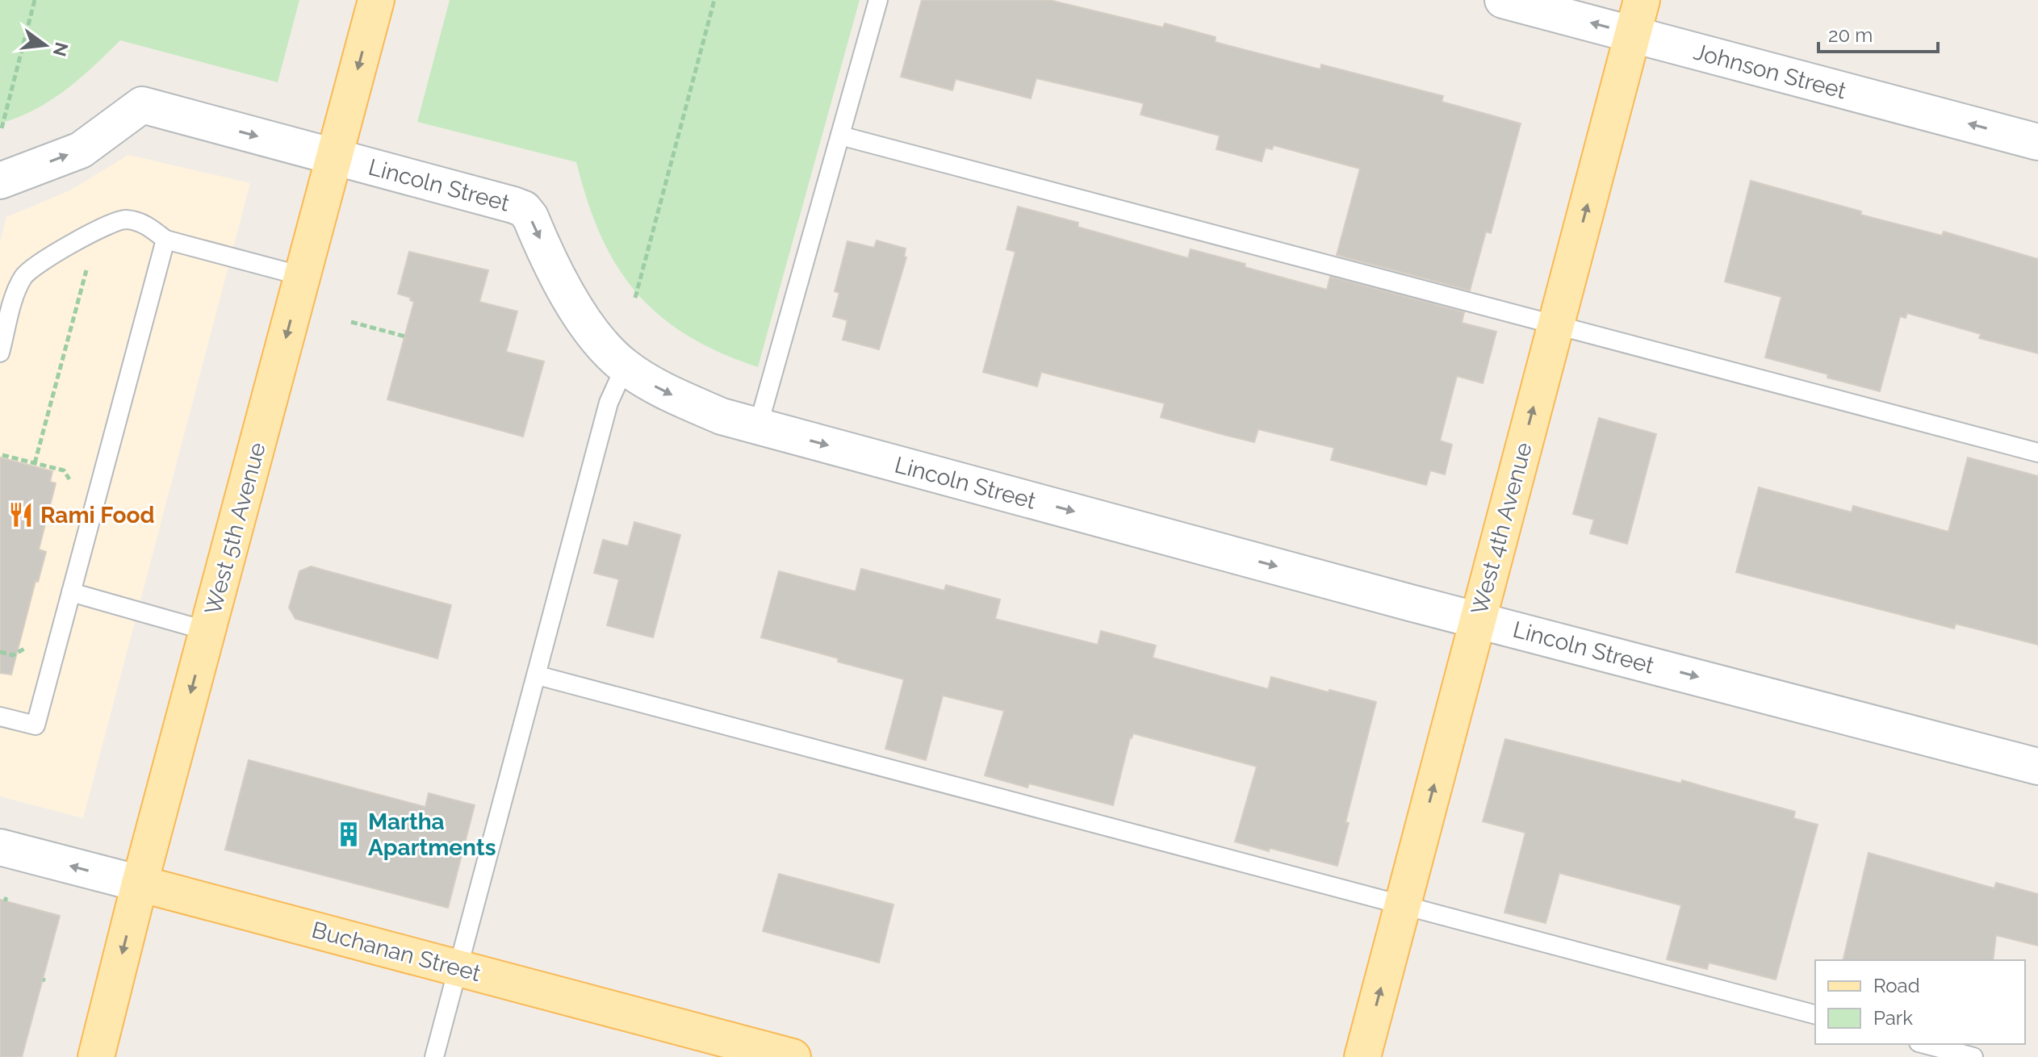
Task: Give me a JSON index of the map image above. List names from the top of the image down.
{
  "streets": {
    "main road": ["West 5th Avenue", "West 4th Avenue", "Buchanan Street"],
    "street": ["Johnson Street", "Lincoln Street"]
  },
  "crossings": [
    ["Johnson Street", "West 4th Avenue"],
    ["Lincoln Street", "West 5th Avenue"],
    ["Lincoln Street", "West 4th Avenue"],
    ["West 5th Avenue", "Buchanan Street"]
  ],
  "one_way": [
    "Johnson Street",
    "Lincoln Street",
    "West 5th Avenue",
    "West 4th Avenue"
  ],
  "places": {
    "restaurant": ["Rami Food"],
    "building": ["Martha Apartments"]
  },
  "legend": ["Road", "Park"],
  "scale_bar": "20 m",
  "north": "right"
}
